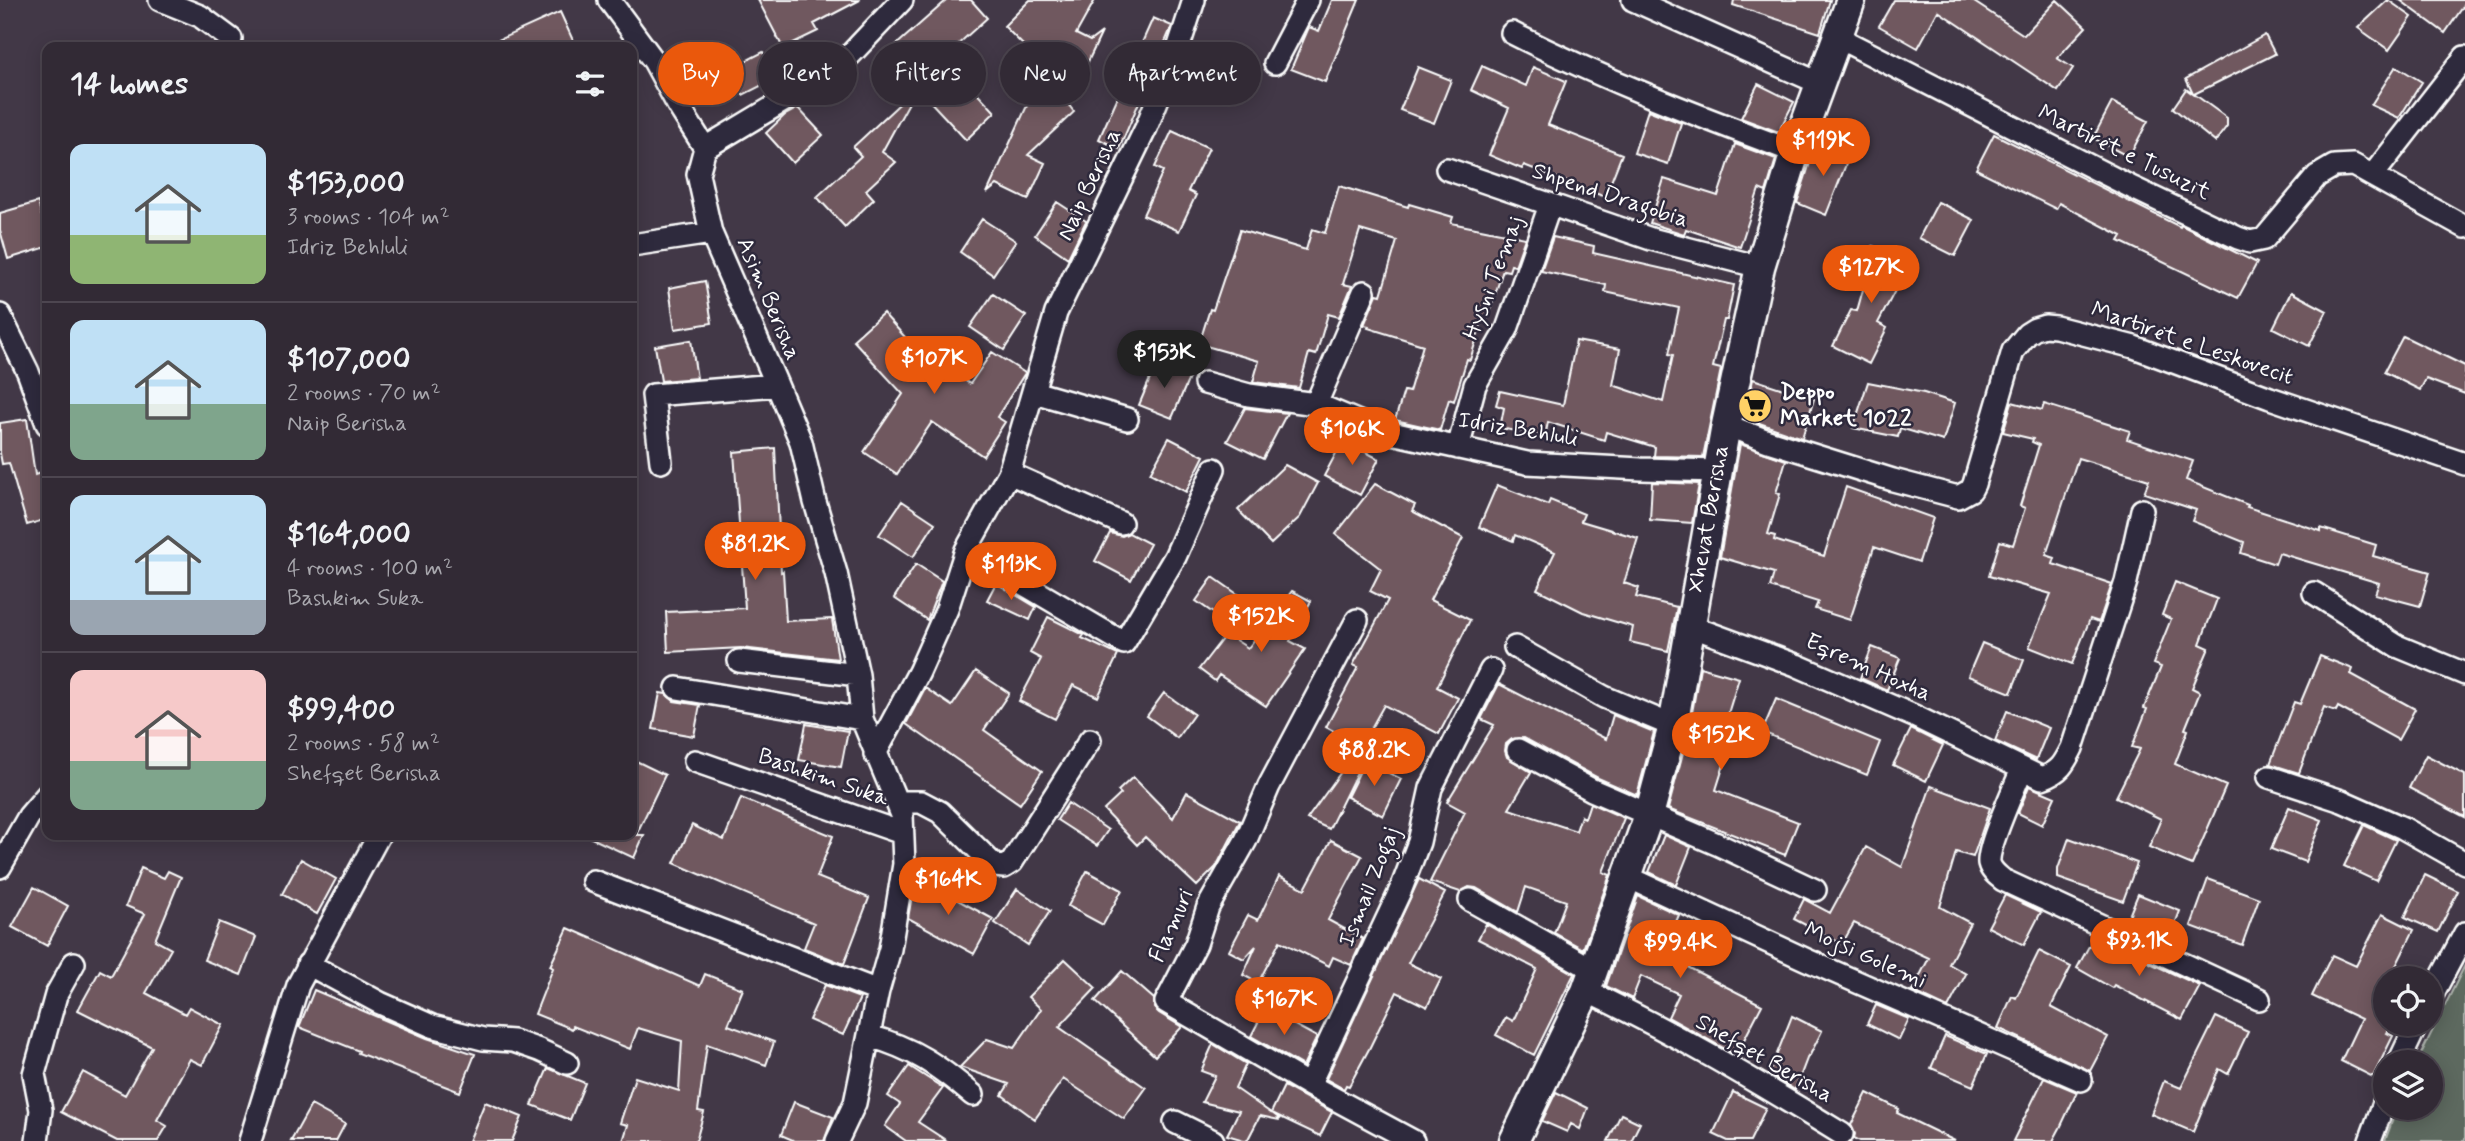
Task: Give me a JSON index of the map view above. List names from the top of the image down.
{
  "streets": {
    "street": [
      "Martirët e Tusuzit",
      "Naip Berisha",
      "Shpend Dragobia",
      "Hysni Temaj",
      "Asim Berisha",
      "Martirët e Leskovecit",
      "Idriz Behluli",
      "Xhevat Berisha",
      "Eqrem Hoxha",
      "Bashkim Suka",
      "Ismail Zogaj",
      "Flamuri",
      "Mojsi Golemi",
      "Shefqet Berisha"
    ]
  },
  "crossings": [
    ["Martirët e Tusuzit", "Xhevat Berisha"],
    ["Naip Berisha", "Asim Berisha"],
    ["Shpend Dragobia", "Hysni Temaj"],
    ["Shpend Dragobia", "Xhevat Berisha"],
    ["Hysni Temaj", "Idriz Behluli"],
    ["Asim Berisha", "Bashkim Suka"],
    ["Martirët e Leskovecit", "Xhevat Berisha"],
    ["Idriz Behluli", "Xhevat Berisha"],
    ["Xhevat Berisha", "Eqrem Hoxha"],
    ["Xhevat Berisha", "Mojsi Golemi"],
    ["Xhevat Berisha", "Shefqet Berisha"],
    ["Ismail Zogaj", "Flamuri"]
  ],
  "places": {
    "supermarket": ["Deppo Market 1022"]
  },
  "page": {
    "chip": [
      "Buy",
      "Rent",
      "Filters",
      "New",
      "Apartment"
    ],
    "heading": "14 homes",
    "price": [
      "$119K",
      "$127K",
      "$153K",
      "$107K",
      "$106K",
      "$81.2K",
      "$113K",
      "$152K",
      "$152K",
      "$88.2K",
      "$164K",
      "$93.1K",
      "$99.4K",
      "$167K"
    ],
    "list": [
      {
        "name": "$153,000",
        "note": "3 rooms · 104 m² · Idriz Behluli"
      },
      {
        "name": "$107,000",
        "note": "2 rooms · 70 m² · Naip Berisha"
      },
      {
        "name": "$164,000",
        "note": "4 rooms · 100 m² · Bashkim Suka"
      },
      {
        "name": "$99,400",
        "note": "2 rooms · 58 m² · Shefqet Berisha"
      }
    ]
  }
}
